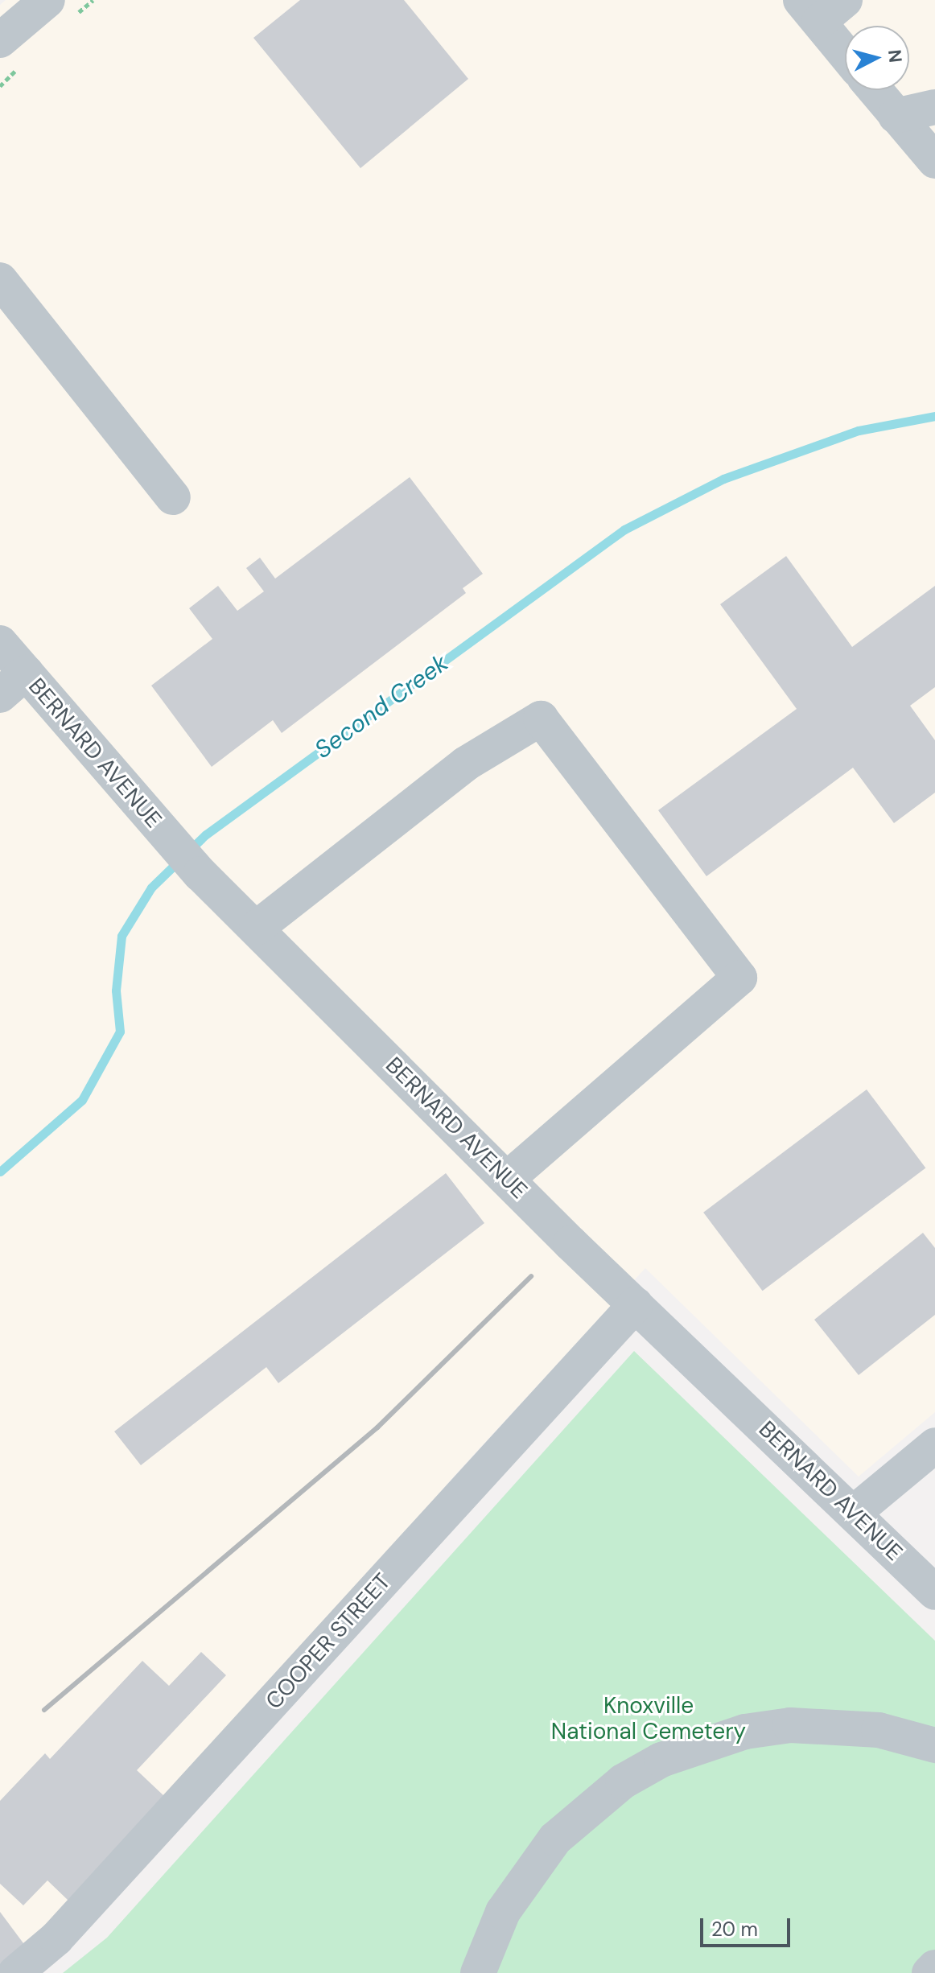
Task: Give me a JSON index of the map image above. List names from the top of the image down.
{
  "streets": {
    "street": ["BERNARD AVENUE", "COOPER STREET"]
  },
  "crossings": [
    ["BERNARD AVENUE", "COOPER STREET"]
  ],
  "water": ["Second Creek"],
  "parks": ["Knoxville National Cemetery"],
  "scale_bar": "20 m",
  "north": "right"
}
